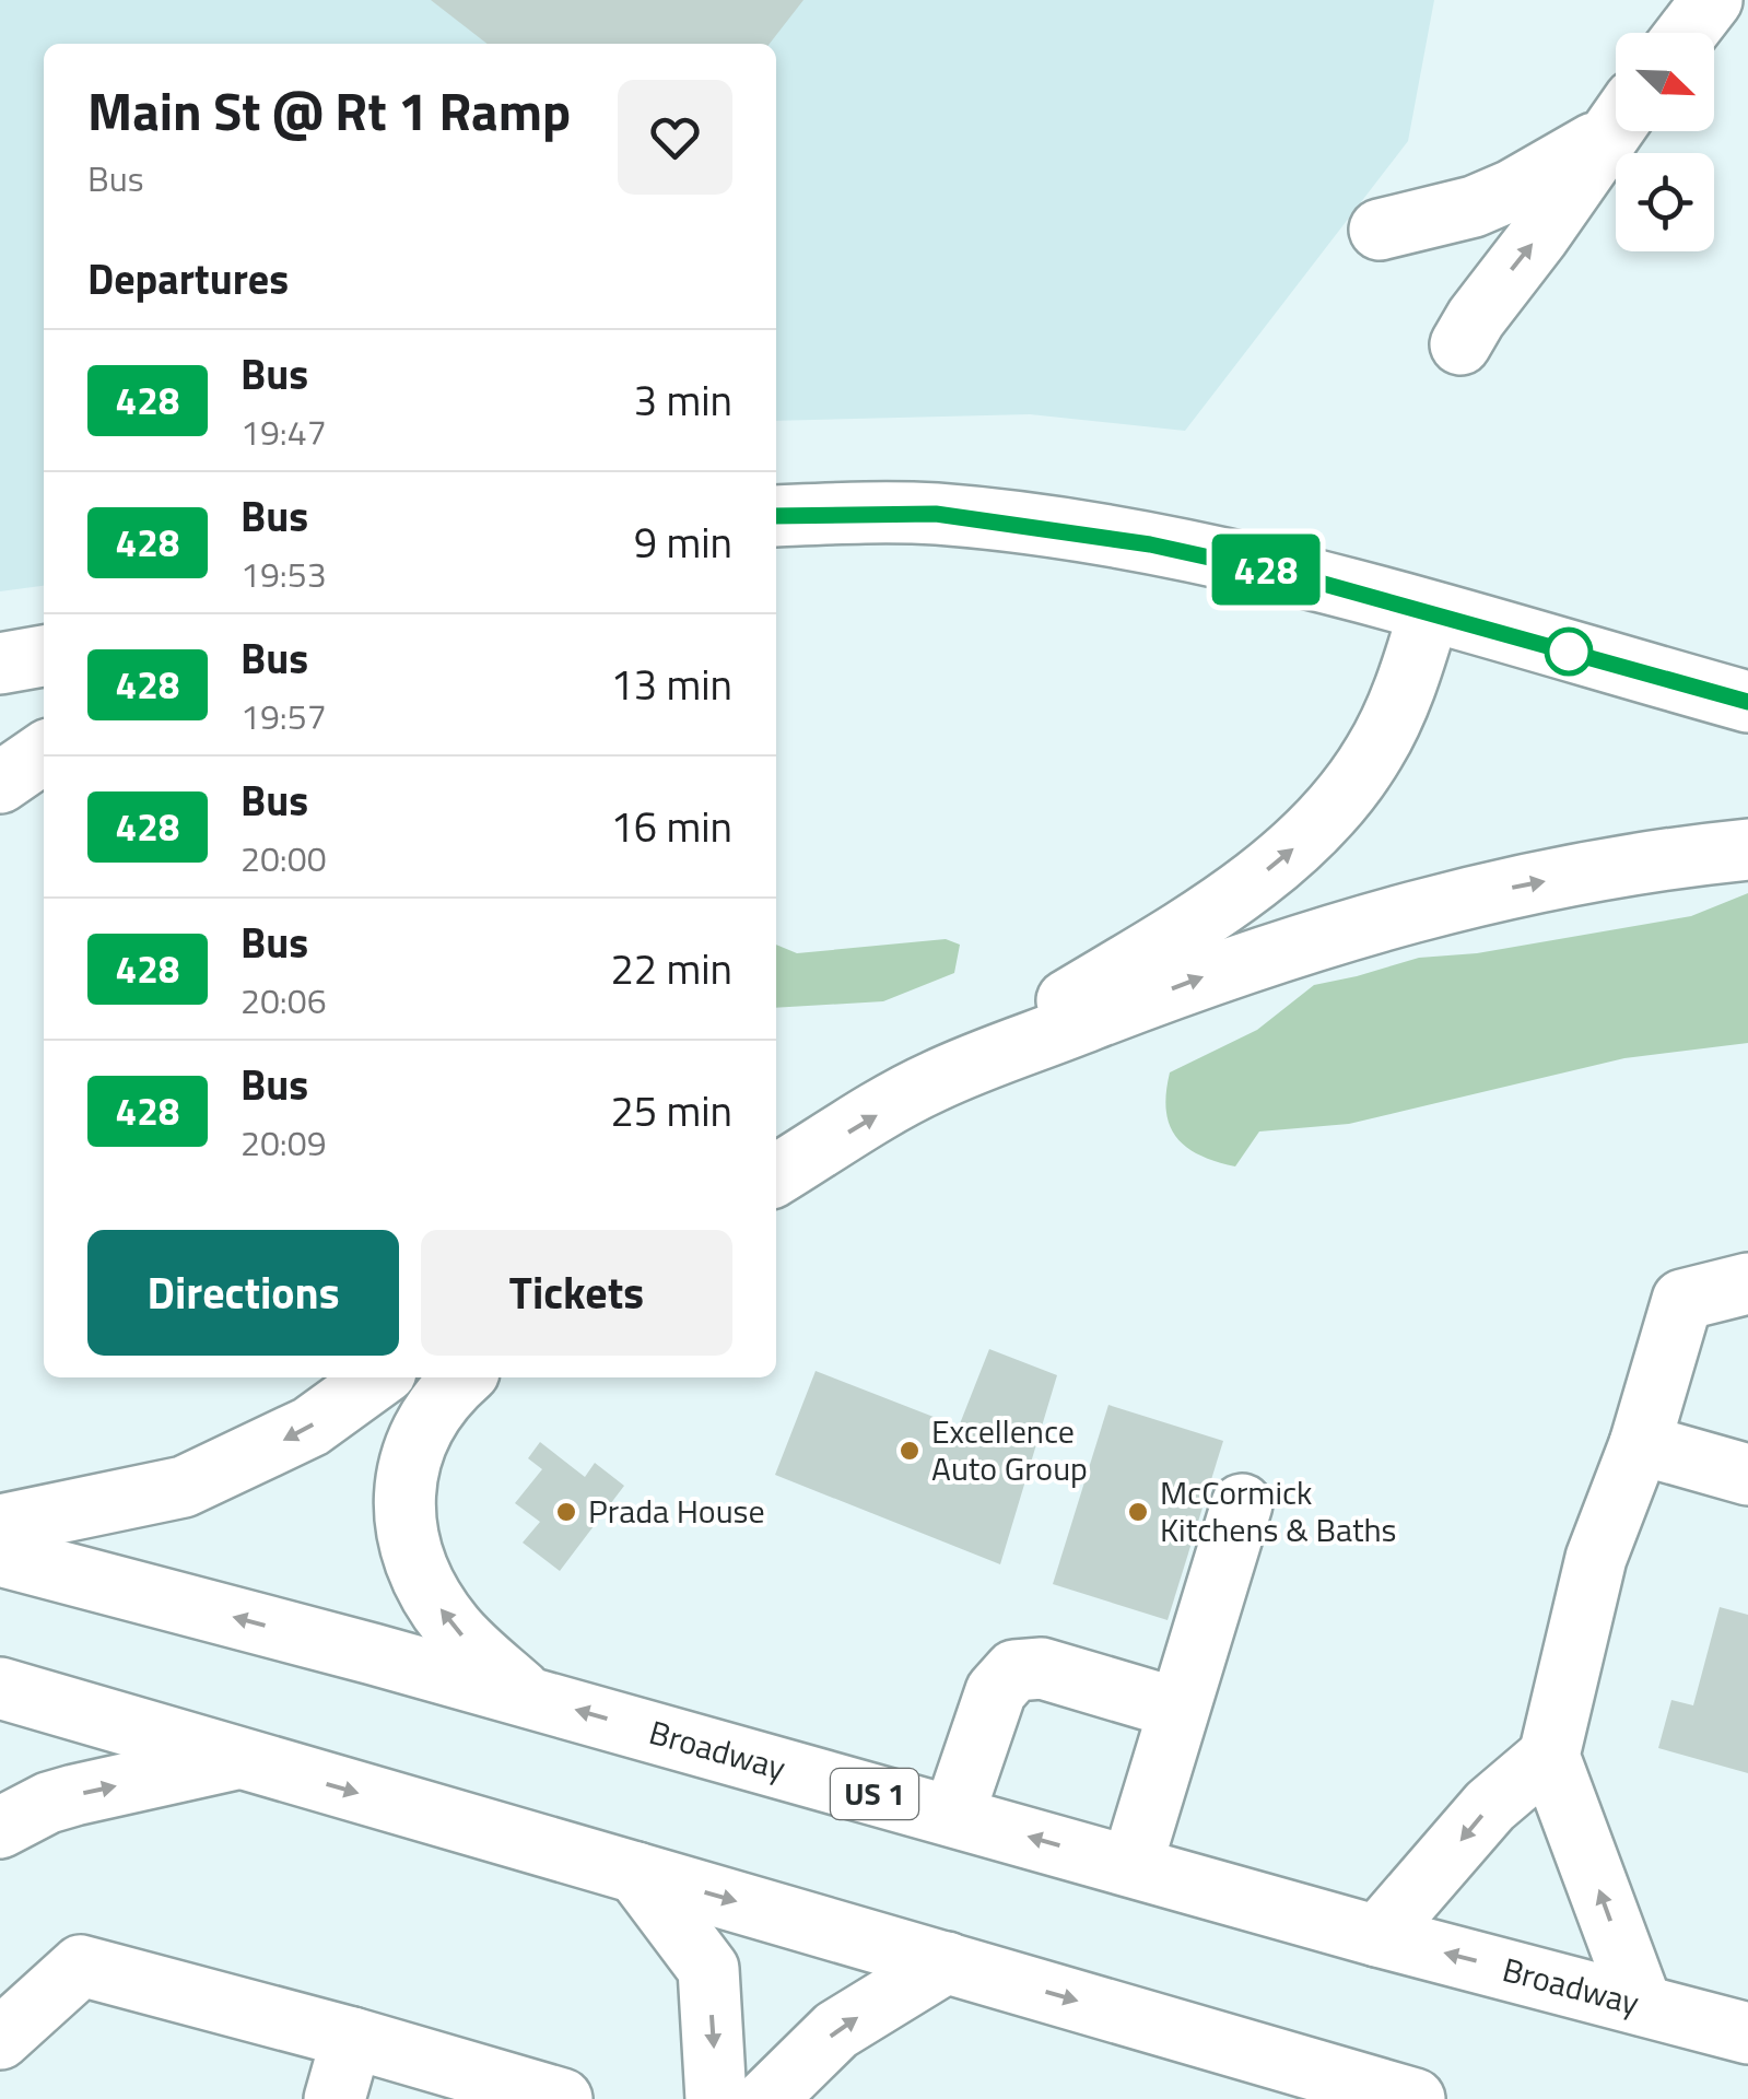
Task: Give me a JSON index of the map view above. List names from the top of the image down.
{
  "streets": {
    "main road": ["Broadway", "US 1"]
  },
  "places": ["Excellence Auto Group", "Prada House", "McCormick Kitchens & Baths"],
  "lines": ["bus line 428"],
  "north": "bottom right",
  "page": {
    "on_map": "428",
    "heading": [
      ["Main St @ Rt 1 Ramp", "Bus"],
      "Departures"
    ],
    "list": [
      {
        "mark": "428",
        "name": "Bus",
        "note": "19:47",
        "value": "3 min"
      },
      {
        "mark": "428",
        "name": "Bus",
        "note": "19:53",
        "value": "9 min"
      },
      {
        "mark": "428",
        "name": "Bus",
        "note": "19:57",
        "value": "13 min"
      },
      {
        "mark": "428",
        "name": "Bus",
        "note": "20:00",
        "value": "16 min"
      },
      {
        "mark": "428",
        "name": "Bus",
        "note": "20:06",
        "value": "22 min"
      },
      {
        "mark": "428",
        "name": "Bus",
        "note": "20:09",
        "value": "25 min"
      }
    ],
    "buttons": ["Directions", "Tickets"]
  }
}
